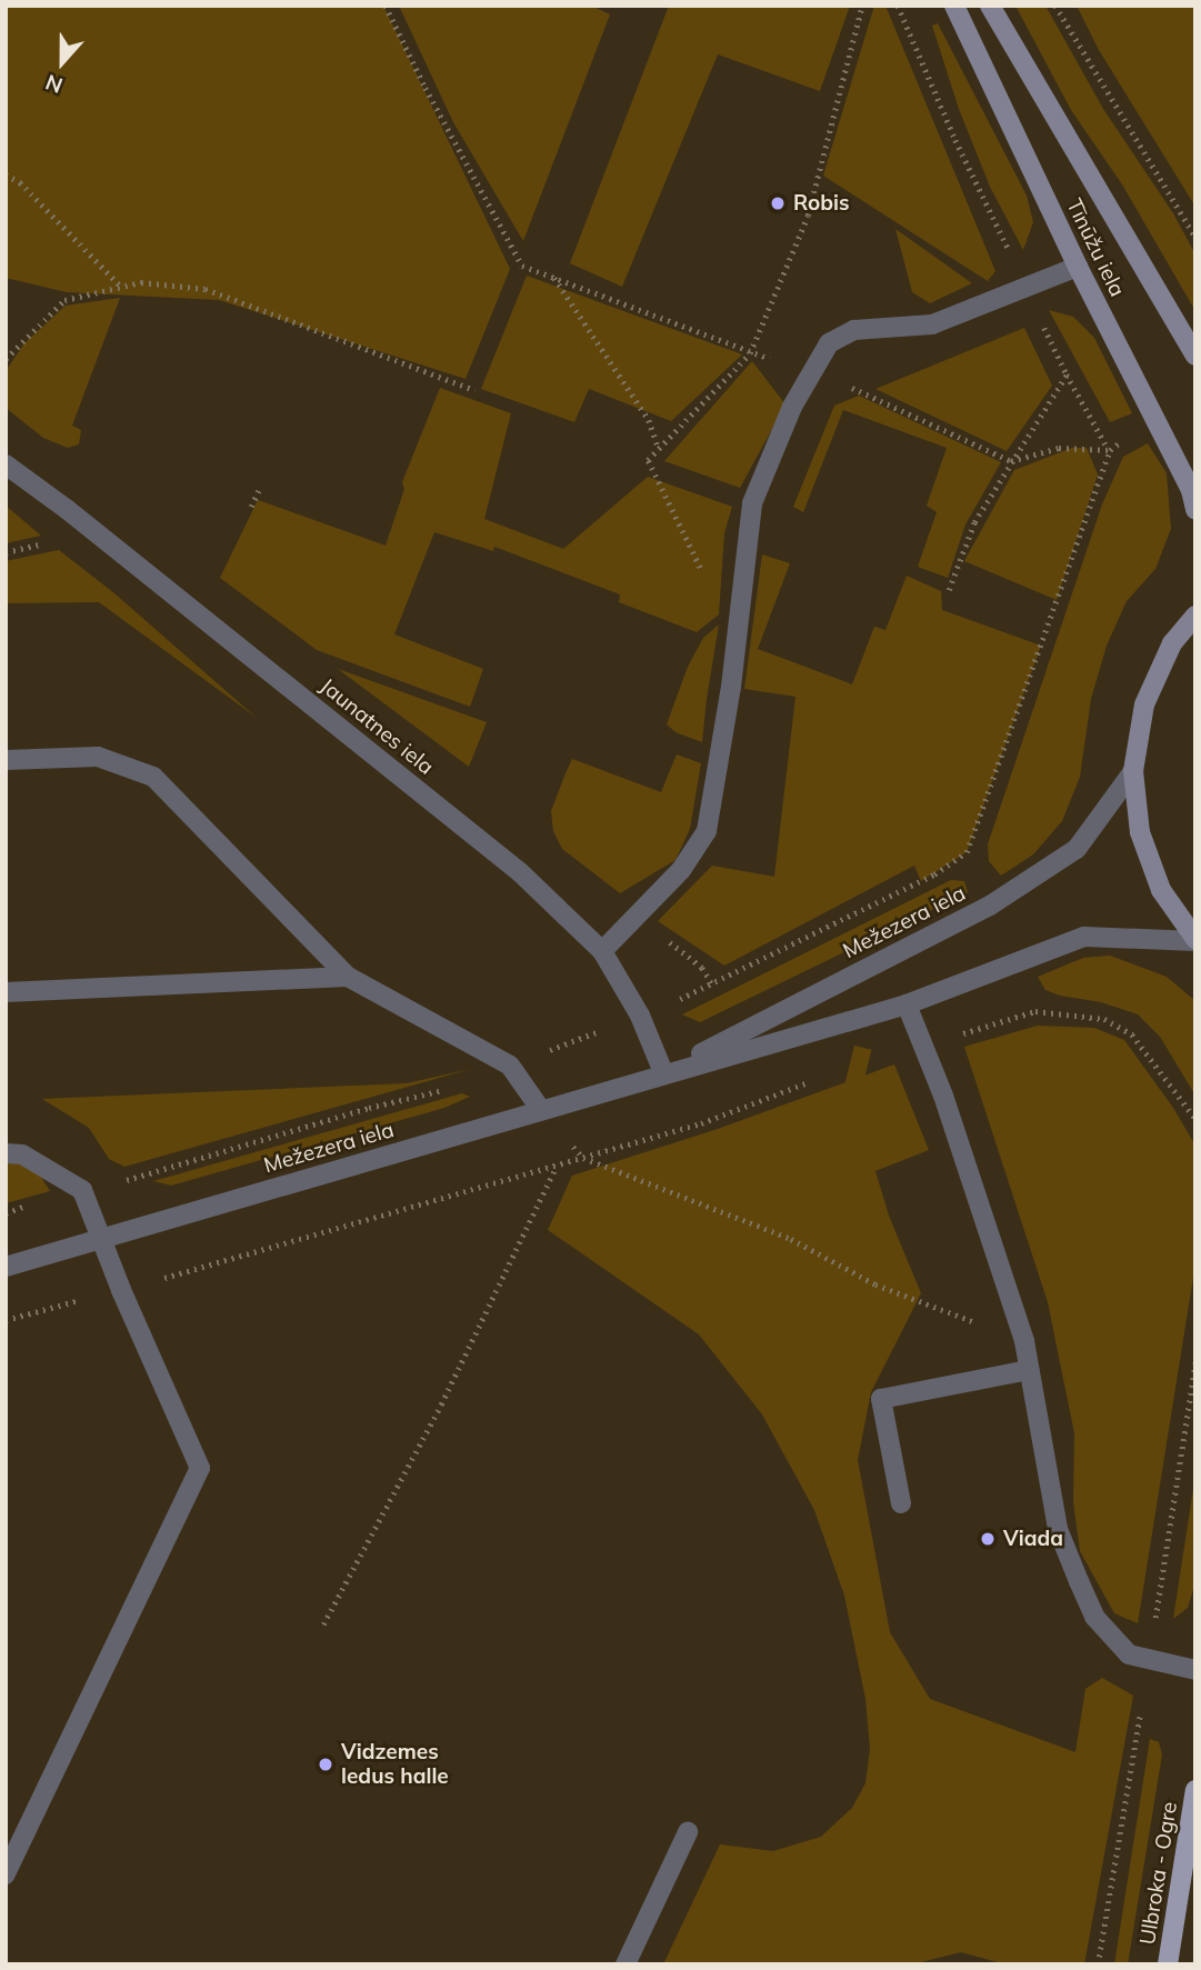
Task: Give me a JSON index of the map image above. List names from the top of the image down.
{
  "streets": {
    "main road": ["Tīnūžu iela", "Ulbroka - Ogre"],
    "street": ["Jaunatnes iela", "Mežezera iela"]
  },
  "crossings": [
    ["Jaunatnes iela", "Mežezera iela"]
  ],
  "places": ["Robis", "Viada", "Vidzemes ledus halle"],
  "north": "bottom"
}
